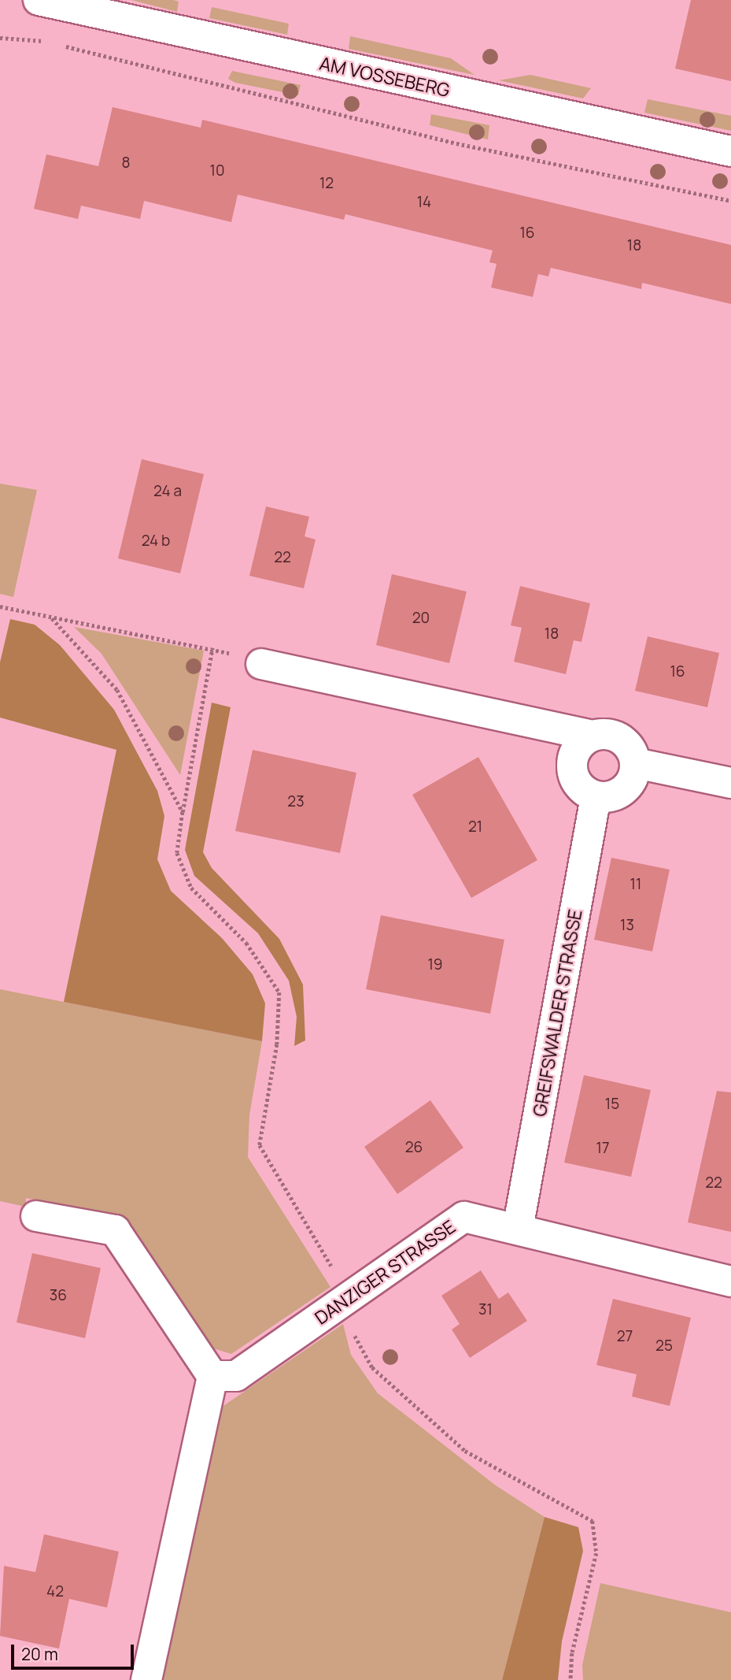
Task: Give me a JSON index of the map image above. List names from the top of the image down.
{
  "streets": {
    "street": ["AM VOSSEBERG", "GREIFSWALDER STRASSE", "DANZIGER STRASSE"]
  },
  "crossings": [
    ["GREIFSWALDER STRASSE", "DANZIGER STRASSE"]
  ],
  "house_numbers": [
    "8",
    "10",
    "12",
    "14",
    "16",
    "18",
    "24 a",
    "24 b",
    "22",
    "20",
    "18",
    "16",
    "23",
    "21",
    "11",
    "13",
    "19",
    "15",
    "26",
    "17",
    "22",
    "36",
    "31",
    "27",
    "25",
    "42"
  ],
  "scale_bar": "20 m"
}
